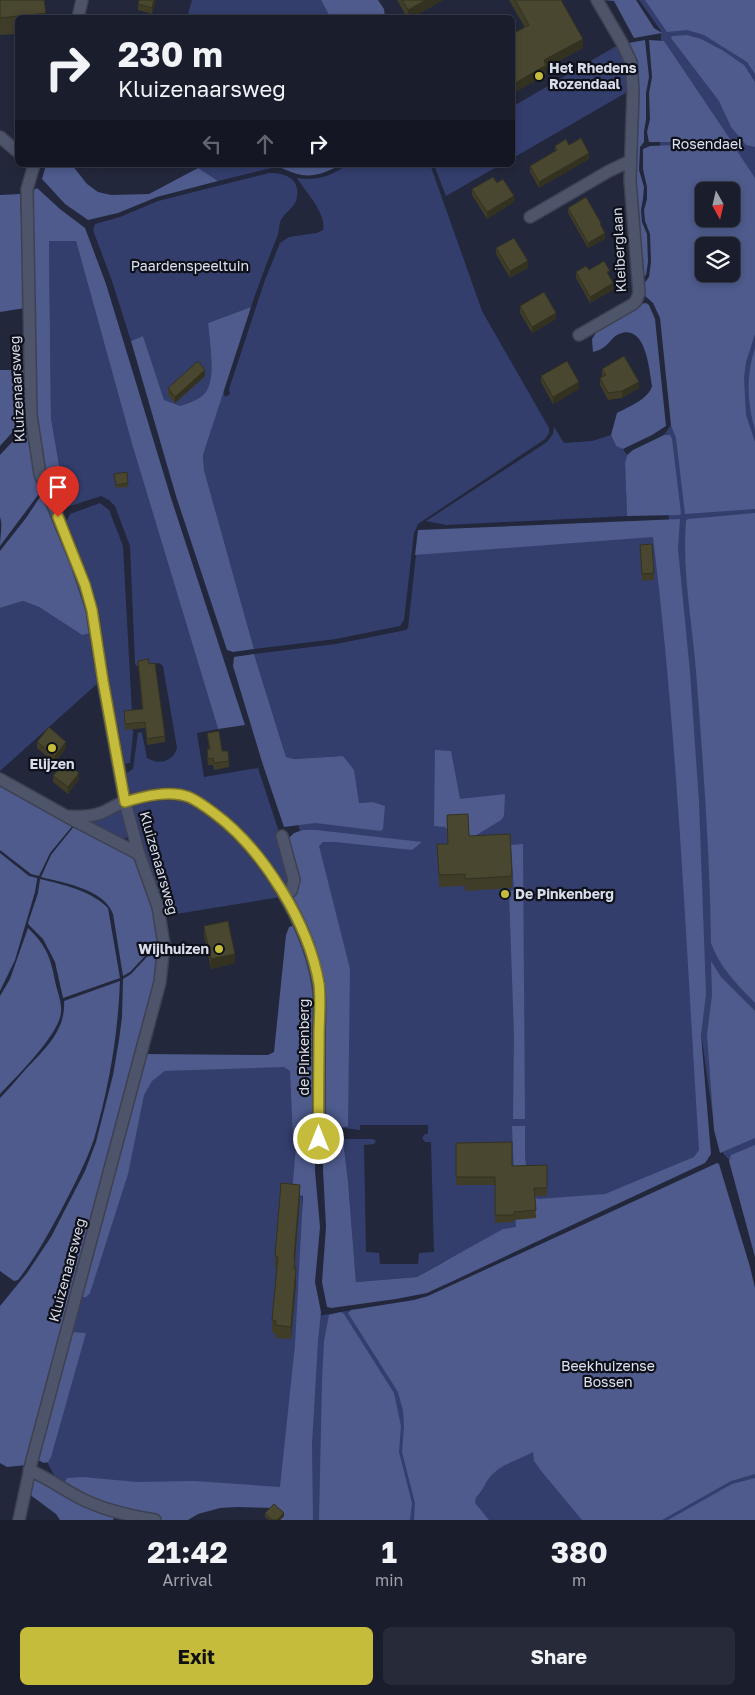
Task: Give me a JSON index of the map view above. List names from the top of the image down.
{
  "streets": {
    "street": ["Kleiberglaan", "Kluizenaarsweg", "de Pinkenberg"]
  },
  "crossings": [
    ["Kluizenaarsweg", "de Pinkenberg"]
  ],
  "parks": ["Rosendael", "Paardenspeeltuin", "Beekhuizense Bossen"],
  "places": [
    "Het Rhedens Rozendaal",
    "Elijzen",
    "De Pinkenberg",
    "Wijlhuizen"
  ],
  "north": "bottom",
  "page": {
    "turn": ["230 m", "Kluizenaarsweg"],
    "eta": [
      "21:42",
      "Arrival",
      "1",
      "min",
      "380",
      "m"
    ],
    "buttons": ["Exit", "Share"]
  }
}
